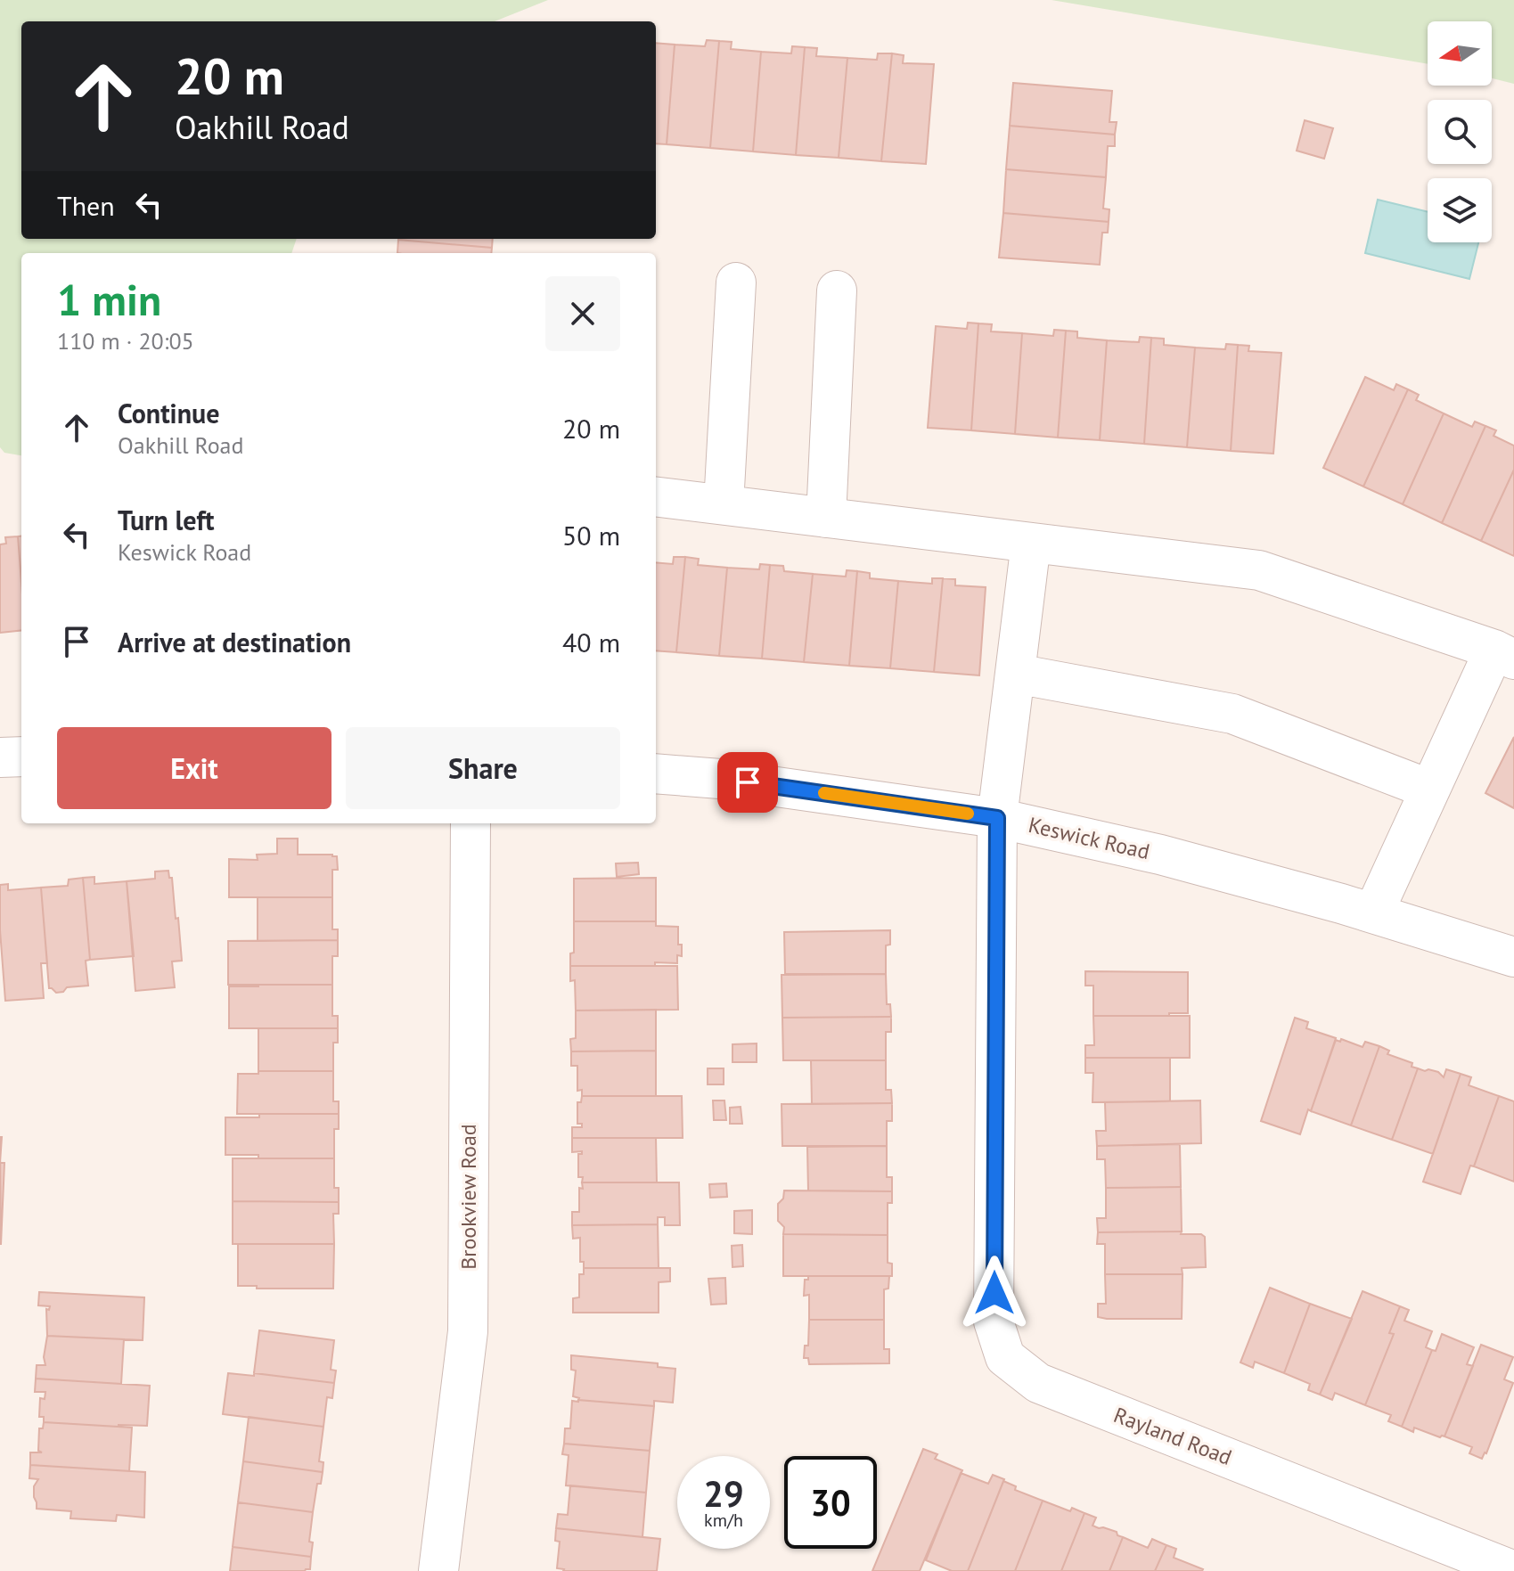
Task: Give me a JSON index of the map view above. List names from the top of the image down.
{
  "streets": {
    "street": ["Keswick Road", "Brookview Road", "Rayland Road"]
  },
  "crossings": [
    ["Keswick Road", "Rayland Road"]
  ],
  "north": "left",
  "page": {
    "turn": ["20 m", "Oakhill Road"],
    "then": "Then",
    "heading": ["1 min", "110 m · 20:05"],
    "list": [
      {
        "name": "Continue",
        "note": "Oakhill Road",
        "value": "20 m"
      },
      {
        "name": "Turn left",
        "note": "Keswick Road",
        "value": "50 m"
      },
      {
        "name": "Arrive at destination",
        "value": "40 m"
      }
    ],
    "buttons": ["Exit", "Share"],
    "speed": "29 km/h",
    "limit": "30"
  }
}
